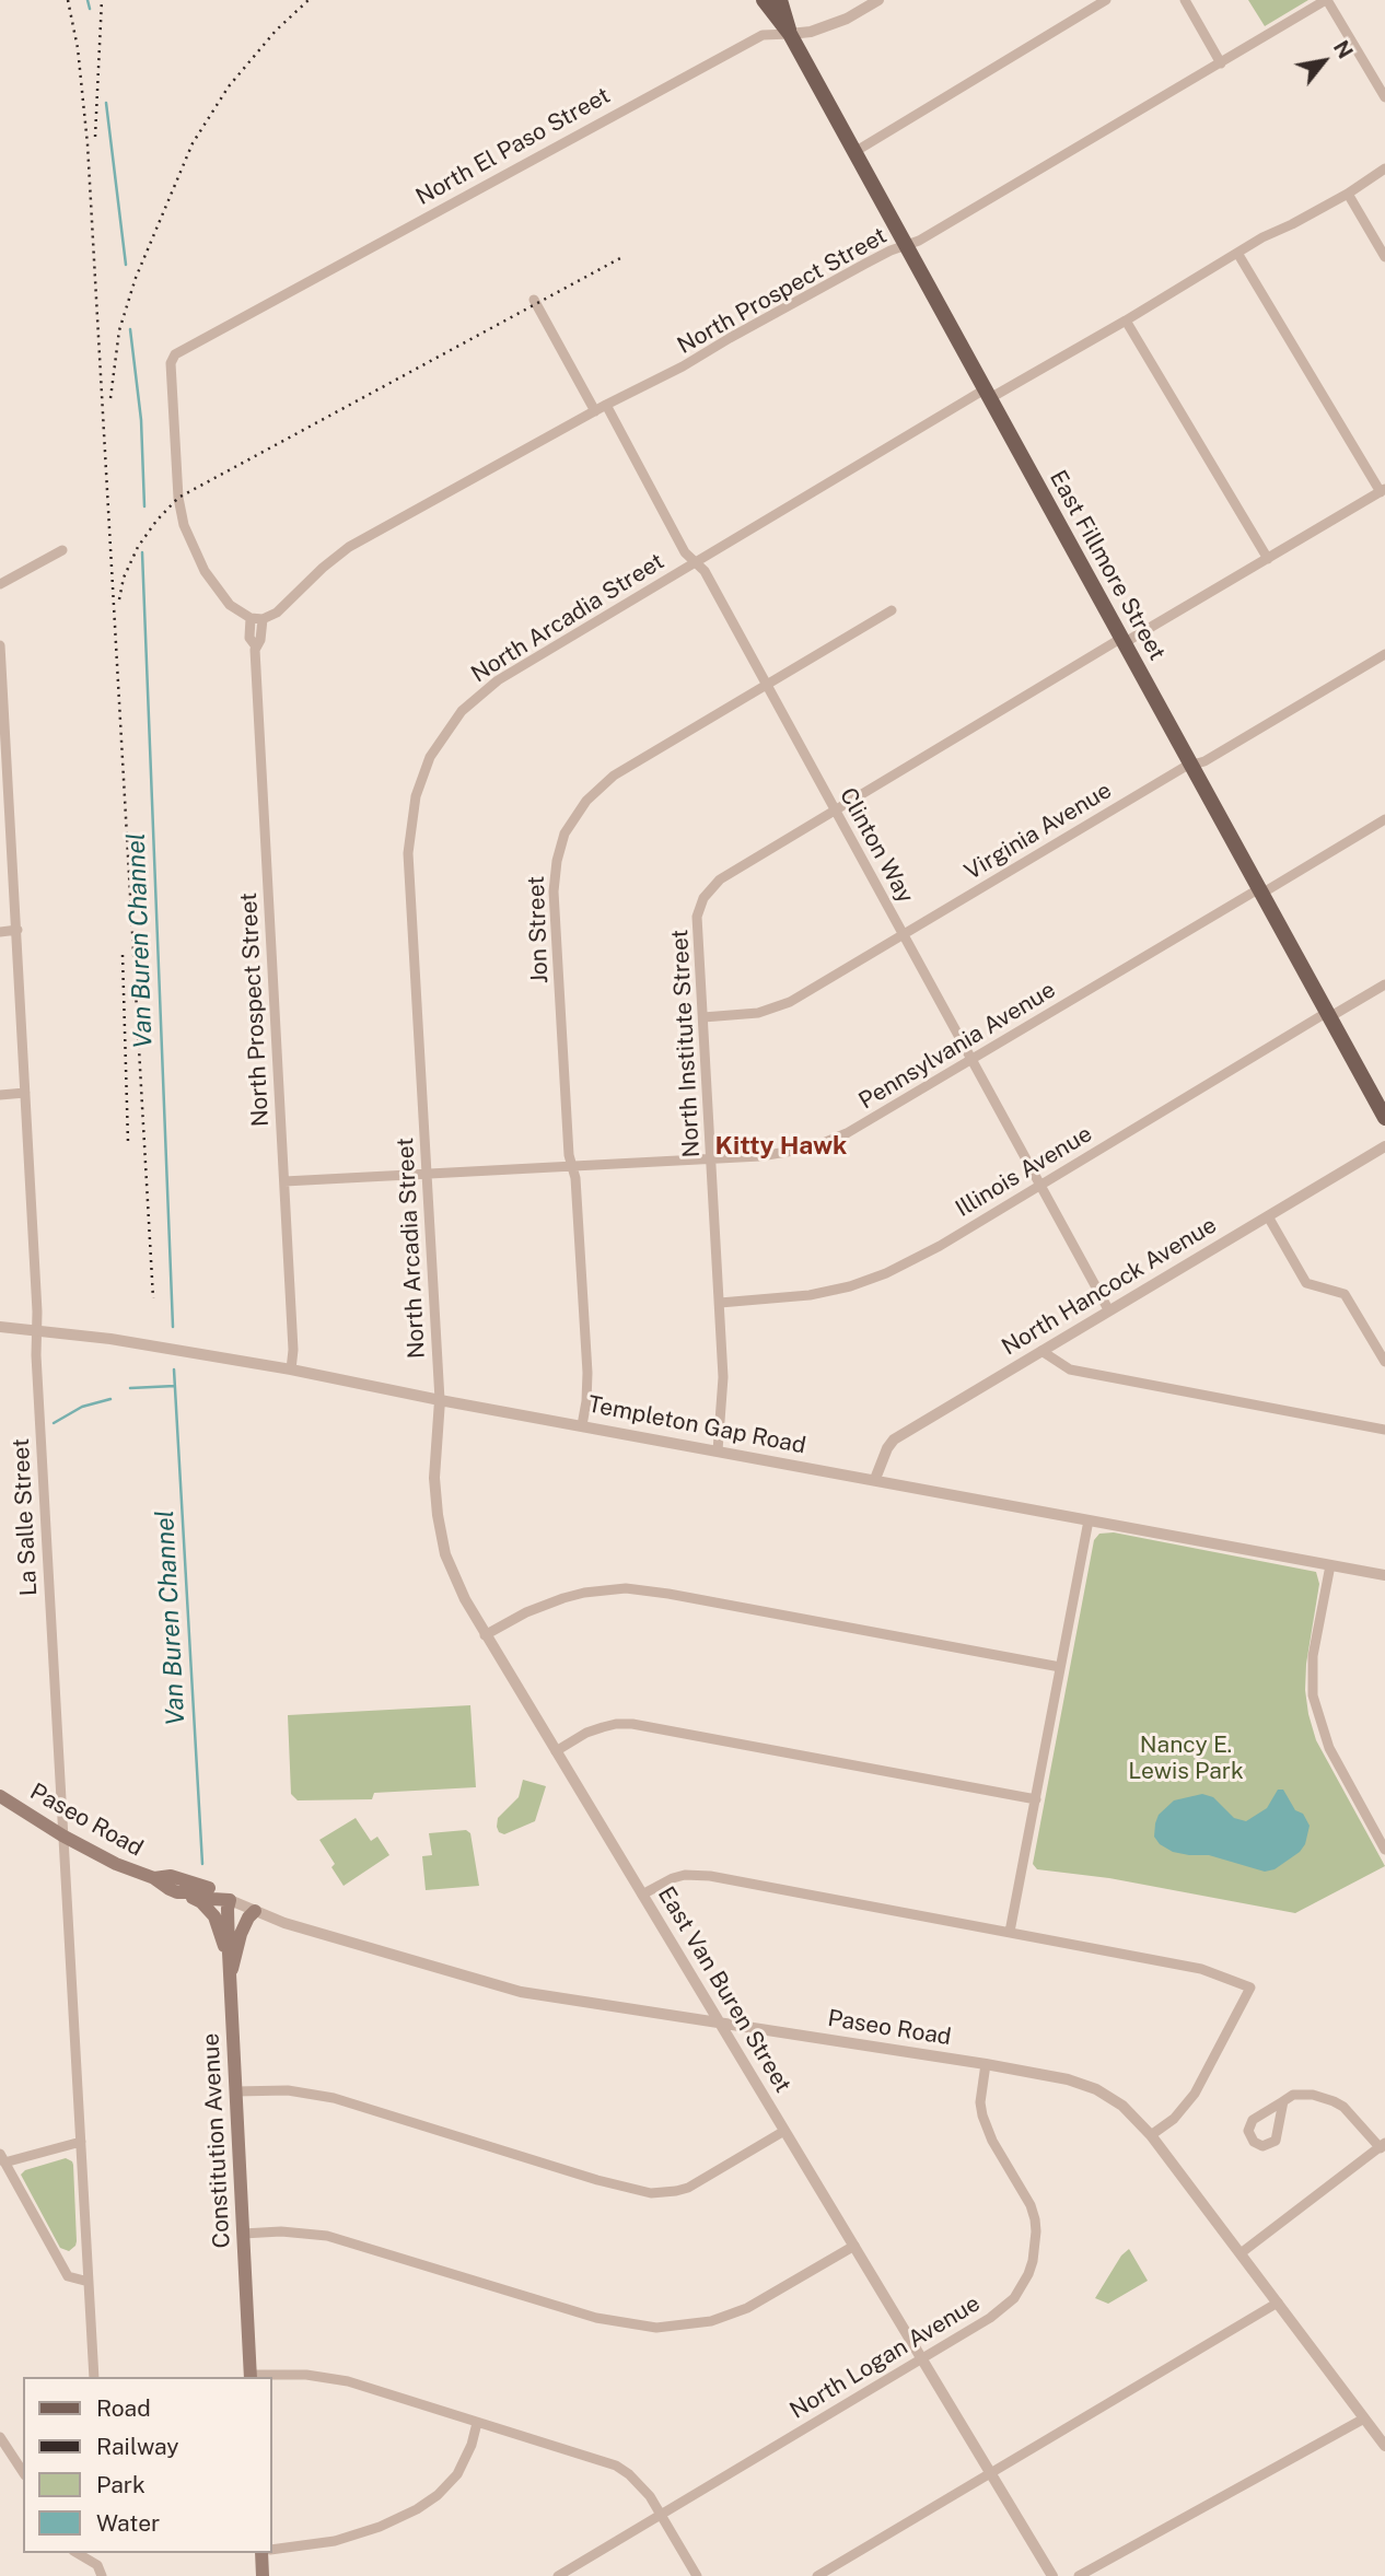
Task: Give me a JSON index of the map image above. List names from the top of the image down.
{
  "streets": {
    "main road": ["East Fillmore Street", "Paseo Road", "Constitution Avenue"],
    "street": [
      "North El Paso Street",
      "North Prospect Street",
      "North Arcadia Street",
      "Virginia Avenue",
      "Clinton Way",
      "Jon Street",
      "North Institute Street",
      "Pennsylvania Avenue",
      "Illinois Avenue",
      "North Hancock Avenue",
      "Templeton Gap Road",
      "La Salle Street",
      "East Van Buren Street",
      "North Logan Avenue"
    ]
  },
  "crossings": [
    ["North El Paso Street", "North Prospect Street"],
    ["North El Paso Street", "East Fillmore Street"],
    ["North Prospect Street", "East Fillmore Street"],
    ["North Prospect Street", "Clinton Way"],
    ["North Prospect Street", "Pennsylvania Avenue"],
    ["North Prospect Street", "Templeton Gap Road"],
    ["East Fillmore Street", "North Arcadia Street"],
    ["East Fillmore Street", "Virginia Avenue"],
    ["East Fillmore Street", "North Institute Street"],
    ["East Fillmore Street", "Pennsylvania Avenue"],
    ["East Fillmore Street", "Illinois Avenue"],
    ["North Arcadia Street", "Clinton Way"],
    ["North Arcadia Street", "Pennsylvania Avenue"],
    ["North Arcadia Street", "Templeton Gap Road"],
    ["North Arcadia Street", "East Van Buren Street"],
    ["Virginia Avenue", "Clinton Way"],
    ["Virginia Avenue", "North Institute Street"],
    ["Clinton Way", "Jon Street"],
    ["Clinton Way", "North Institute Street"],
    ["Clinton Way", "Pennsylvania Avenue"],
    ["Clinton Way", "Illinois Avenue"],
    ["Clinton Way", "North Hancock Avenue"],
    ["Jon Street", "Pennsylvania Avenue"],
    ["Jon Street", "Templeton Gap Road"],
    ["North Institute Street", "Pennsylvania Avenue"],
    ["North Institute Street", "Illinois Avenue"],
    ["North Institute Street", "Templeton Gap Road"],
    ["North Hancock Avenue", "Templeton Gap Road"],
    ["Templeton Gap Road", "La Salle Street"],
    ["Templeton Gap Road", "East Van Buren Street"],
    ["La Salle Street", "Paseo Road"],
    ["Paseo Road", "East Van Buren Street"],
    ["Paseo Road", "Constitution Avenue"],
    ["Paseo Road", "North Logan Avenue"],
    ["East Van Buren Street", "North Logan Avenue"]
  ],
  "districts": ["Kitty Hawk"],
  "water": ["Van Buren Channel"],
  "parks": ["Nancy E. Lewis Park"],
  "legend": [
    "Road",
    "Railway",
    "Park",
    "Water"
  ],
  "north": "top right"
}
